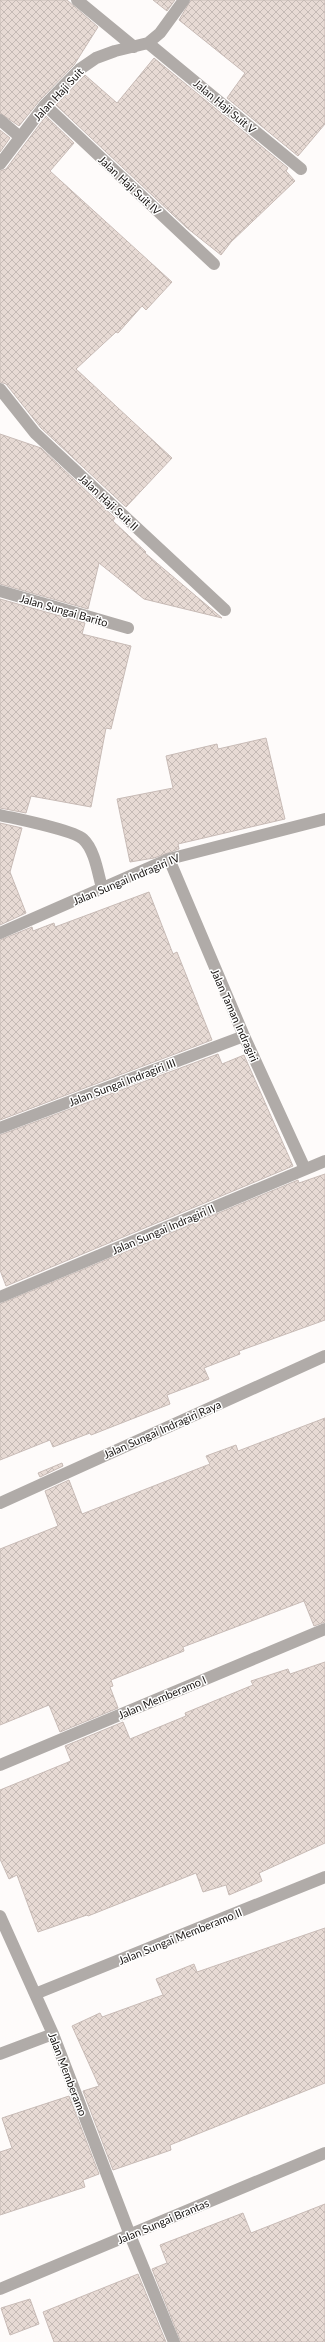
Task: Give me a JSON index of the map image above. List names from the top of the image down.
{
  "streets": {
    "street": [
      "Jalan Haji Suit",
      "Jalan Haji Suit V",
      "Jalan Haji Suit IV",
      "Jalan Haji Suit II",
      "Jalan Sungai Barito",
      "Jalan Sungai Indragiri IV",
      "Jalan Taman Indragiri",
      "Jalan Sungai Indragiri III",
      "Jalan Sungai Indragiri II",
      "Jalan Sungai Indragiri Raya",
      "Jalan Memberamo I",
      "Jalan Sungai Memberamo II",
      "Jalan Memberamo",
      "Jalan Sungai Brantas"
    ]
  },
  "crossings": [
    ["Jalan Haji Suit", "Jalan Haji Suit V"],
    ["Jalan Haji Suit", "Jalan Haji Suit IV"],
    ["Jalan Sungai Indragiri IV", "Jalan Taman Indragiri"],
    ["Jalan Taman Indragiri", "Jalan Sungai Indragiri III"],
    ["Jalan Taman Indragiri", "Jalan Sungai Indragiri II"],
    ["Jalan Sungai Memberamo II", "Jalan Memberamo"],
    ["Jalan Memberamo", "Jalan Sungai Brantas"]
  ]
}
